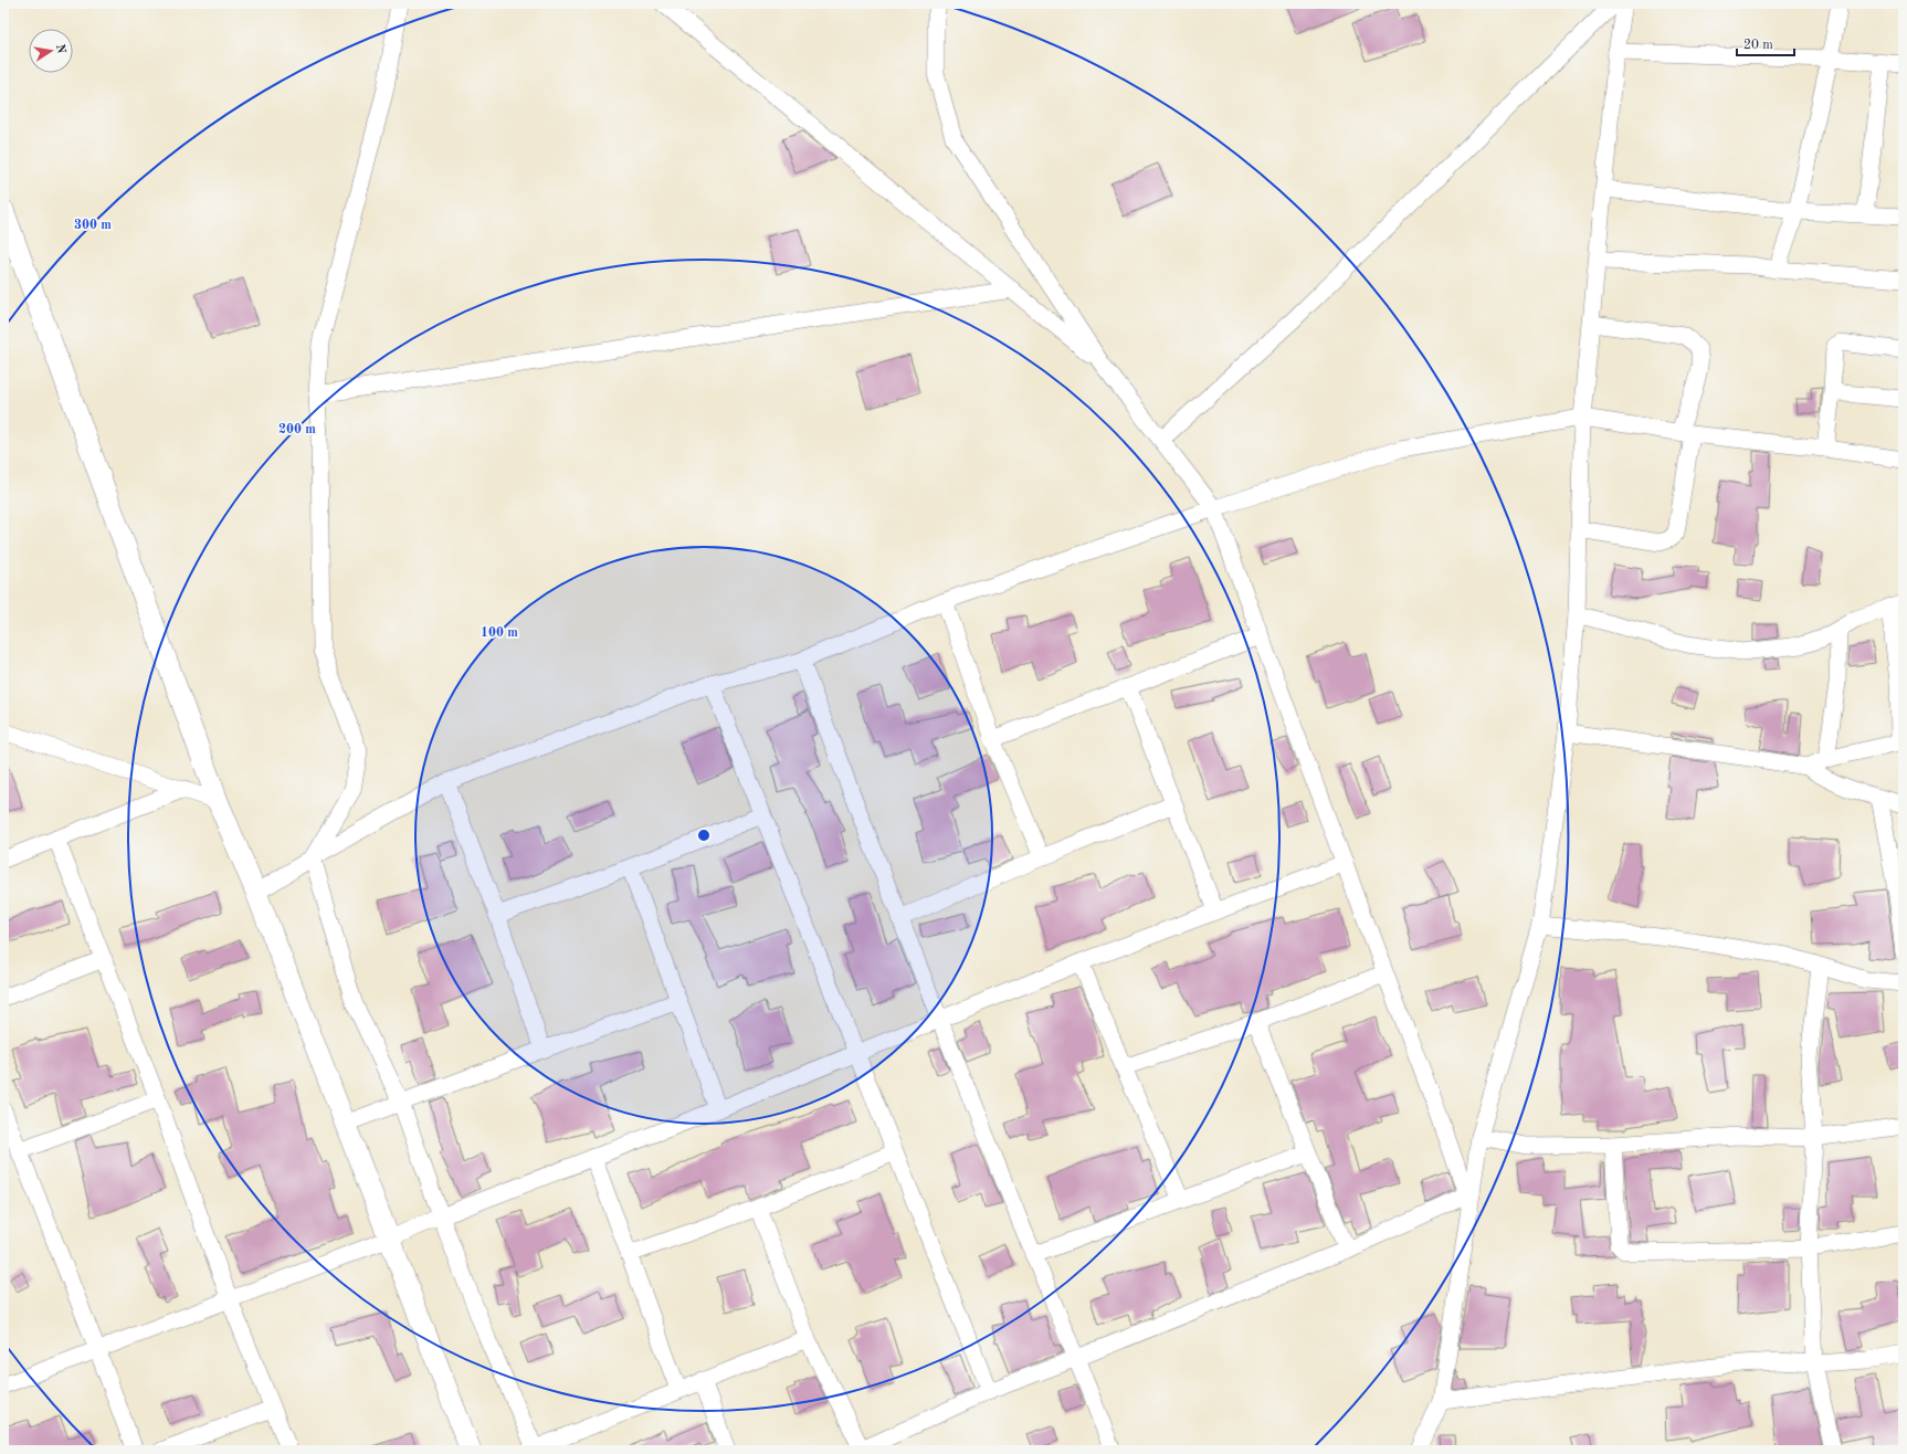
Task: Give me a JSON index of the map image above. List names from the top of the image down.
{
  "scale_bar": "20 m",
  "north": "right",
  "rings": ["300 m", "200 m", "100 m"]
}
